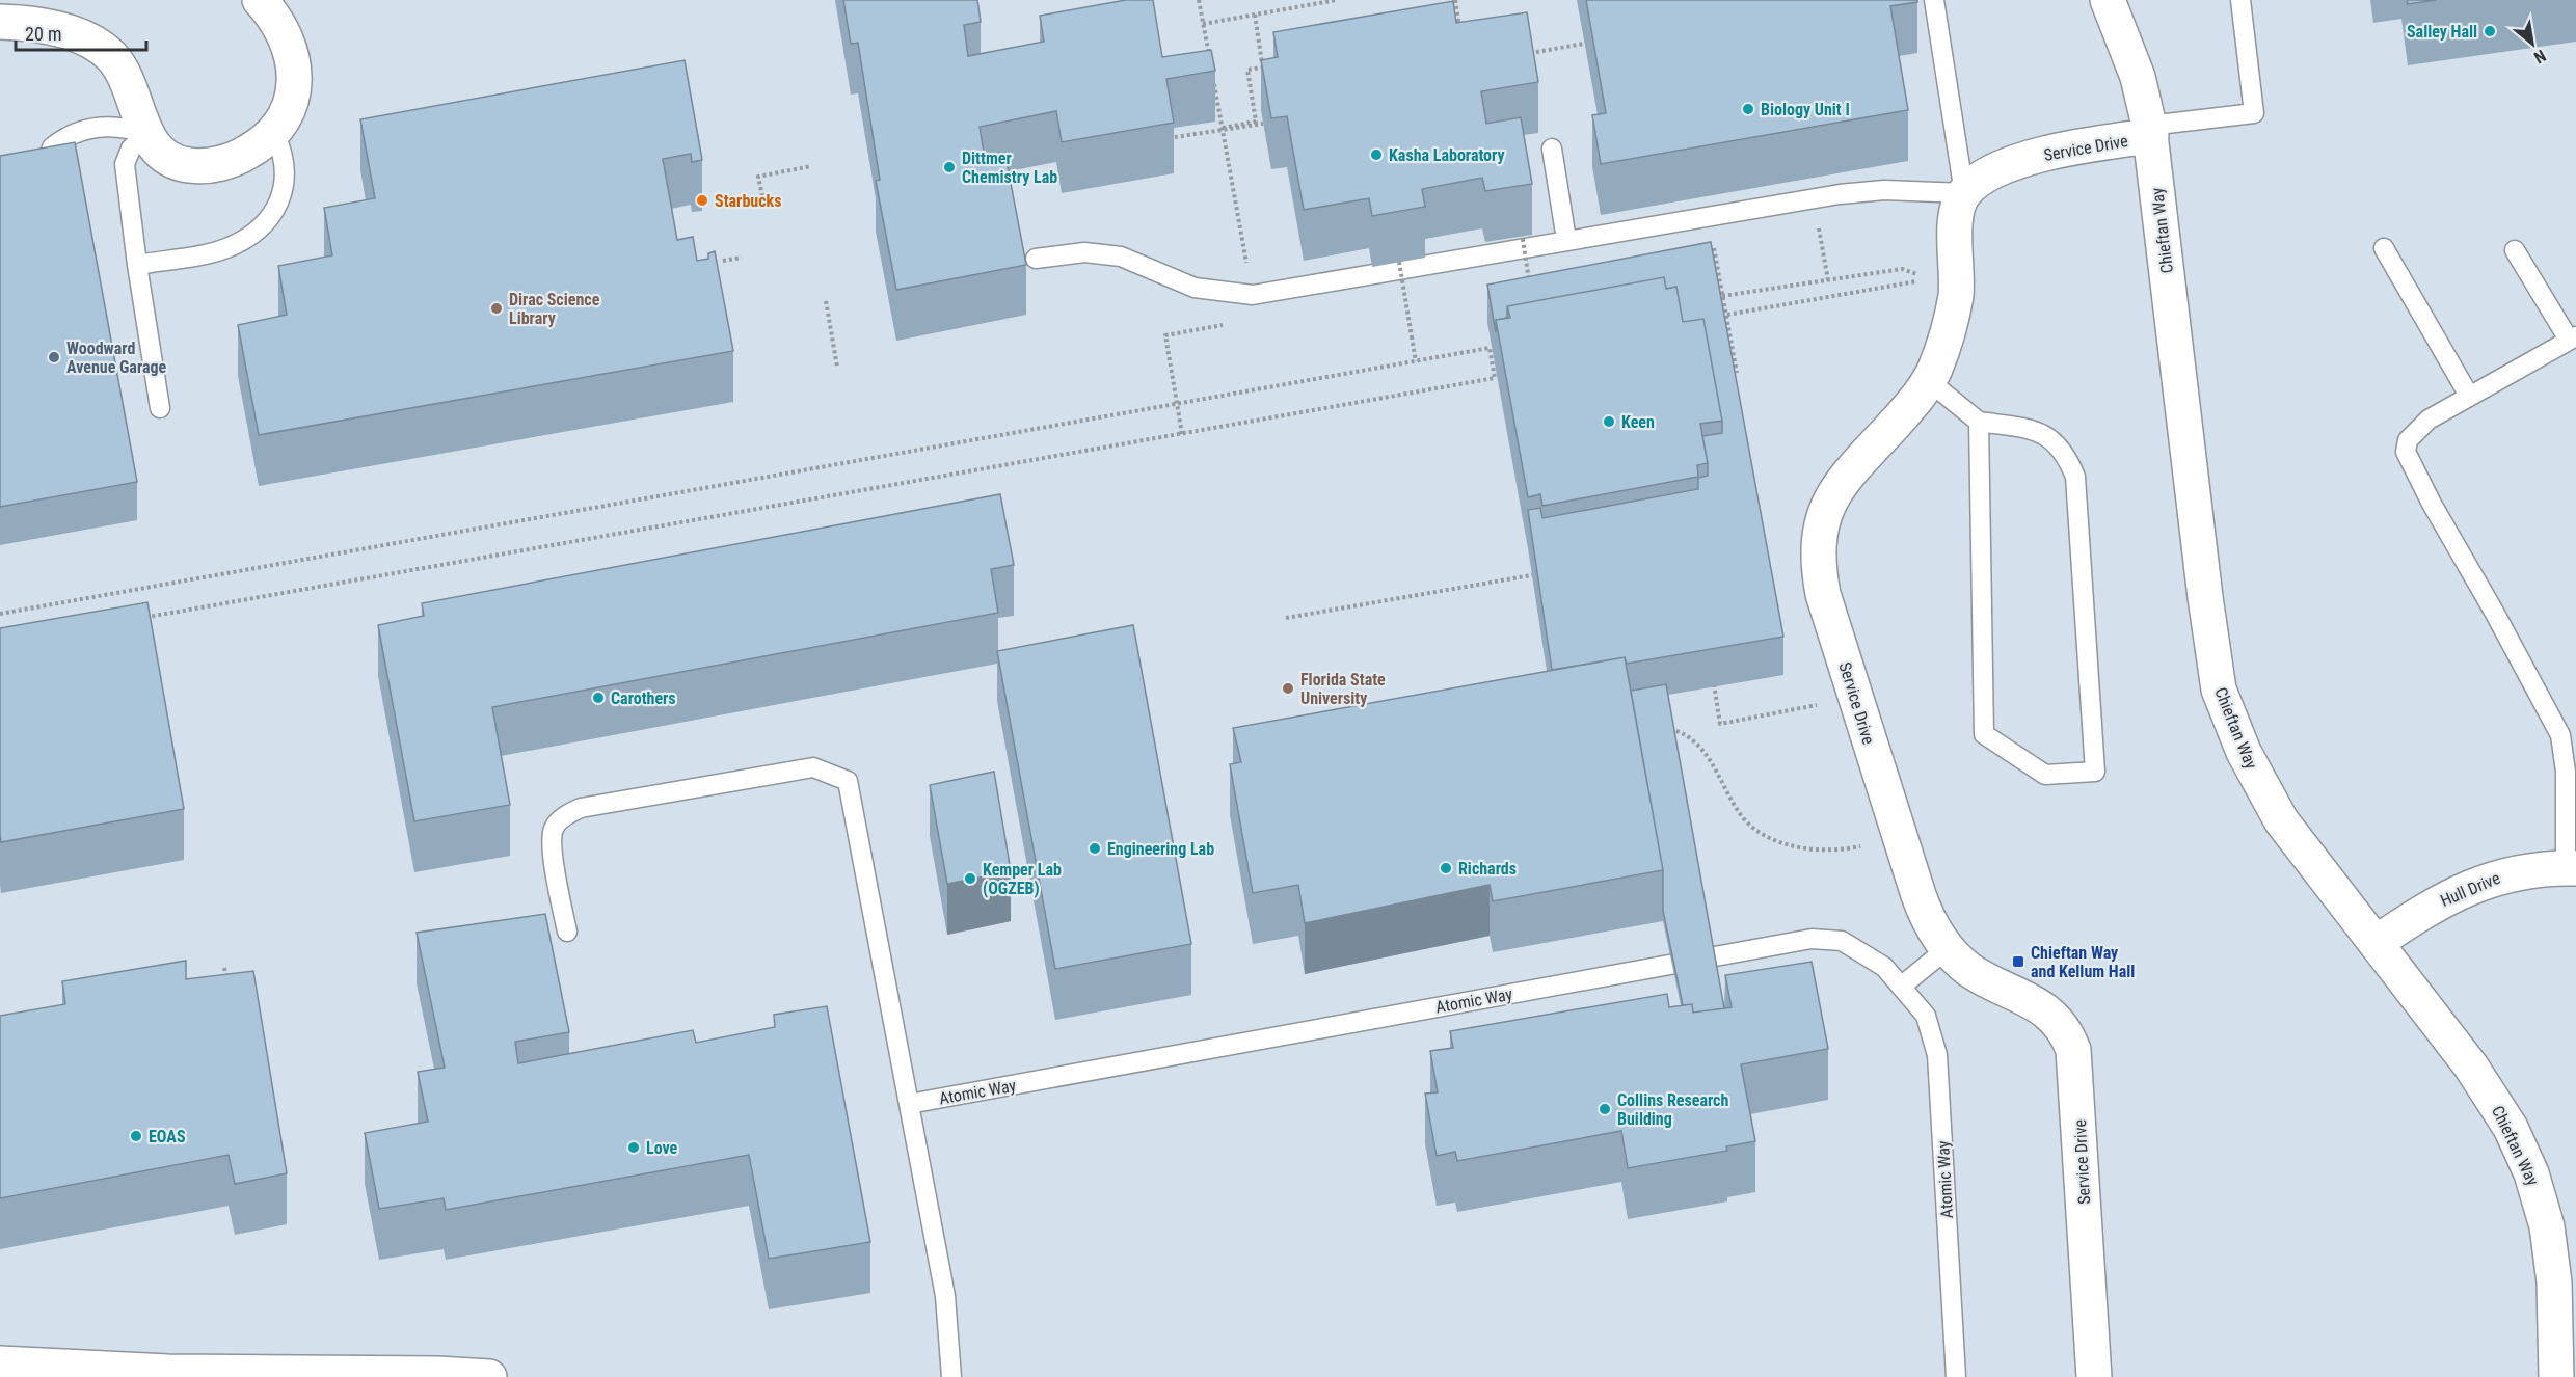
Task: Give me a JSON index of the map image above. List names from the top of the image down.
{
  "streets": {
    "street": ["Service Drive", "Chieftan Way", "Hull Drive"],
    "lane": ["Atomic Way"]
  },
  "crossings": [
    ["Service Drive", "Chieftan Way"],
    ["Chieftan Way", "Hull Drive"]
  ],
  "places": {
    "other": [
      "Salley Hall",
      "Biology Unit I",
      "Kasha Laboratory",
      "Dittmer Chemistry Lab",
      "Starbucks",
      "Dirac Science Library",
      "Woodward Avenue Garage",
      "Keen",
      "Florida State University",
      "Carothers",
      "Engineering Lab",
      "Richards",
      "Kemper Lab (OGZEB)",
      "Collins Research Building",
      "EOAS",
      "Love"
    ],
    "transit": ["Chieftan Way and Kellum Hall"]
  },
  "scale_bar": "20 m",
  "north": "bottom right"
}
